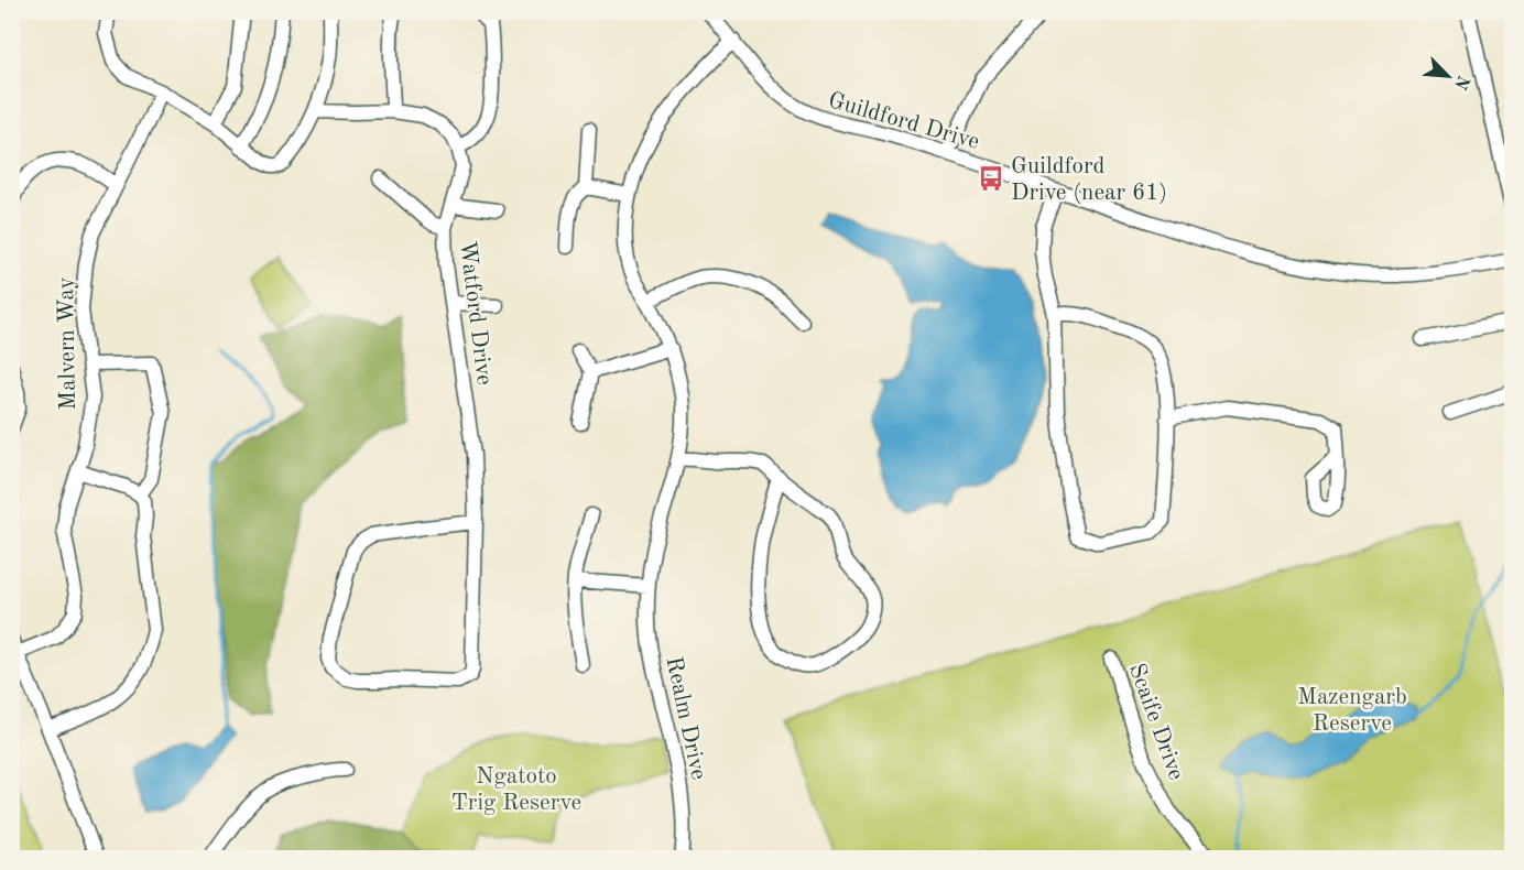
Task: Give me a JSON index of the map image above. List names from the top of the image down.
{
  "streets": {
    "street": [
      "Guildford Drive",
      "Watford Drive",
      "Malvern Way",
      "Realm Drive",
      "Scaife Drive"
    ]
  },
  "crossings": [
    ["Guildford Drive", "Realm Drive"]
  ],
  "parks": ["Mazengarb Reserve", "Ngatoto Trig Reserve"],
  "places": {
    "bus stop": ["Guildford Drive (near 61)"]
  },
  "north": "bottom right"
}
